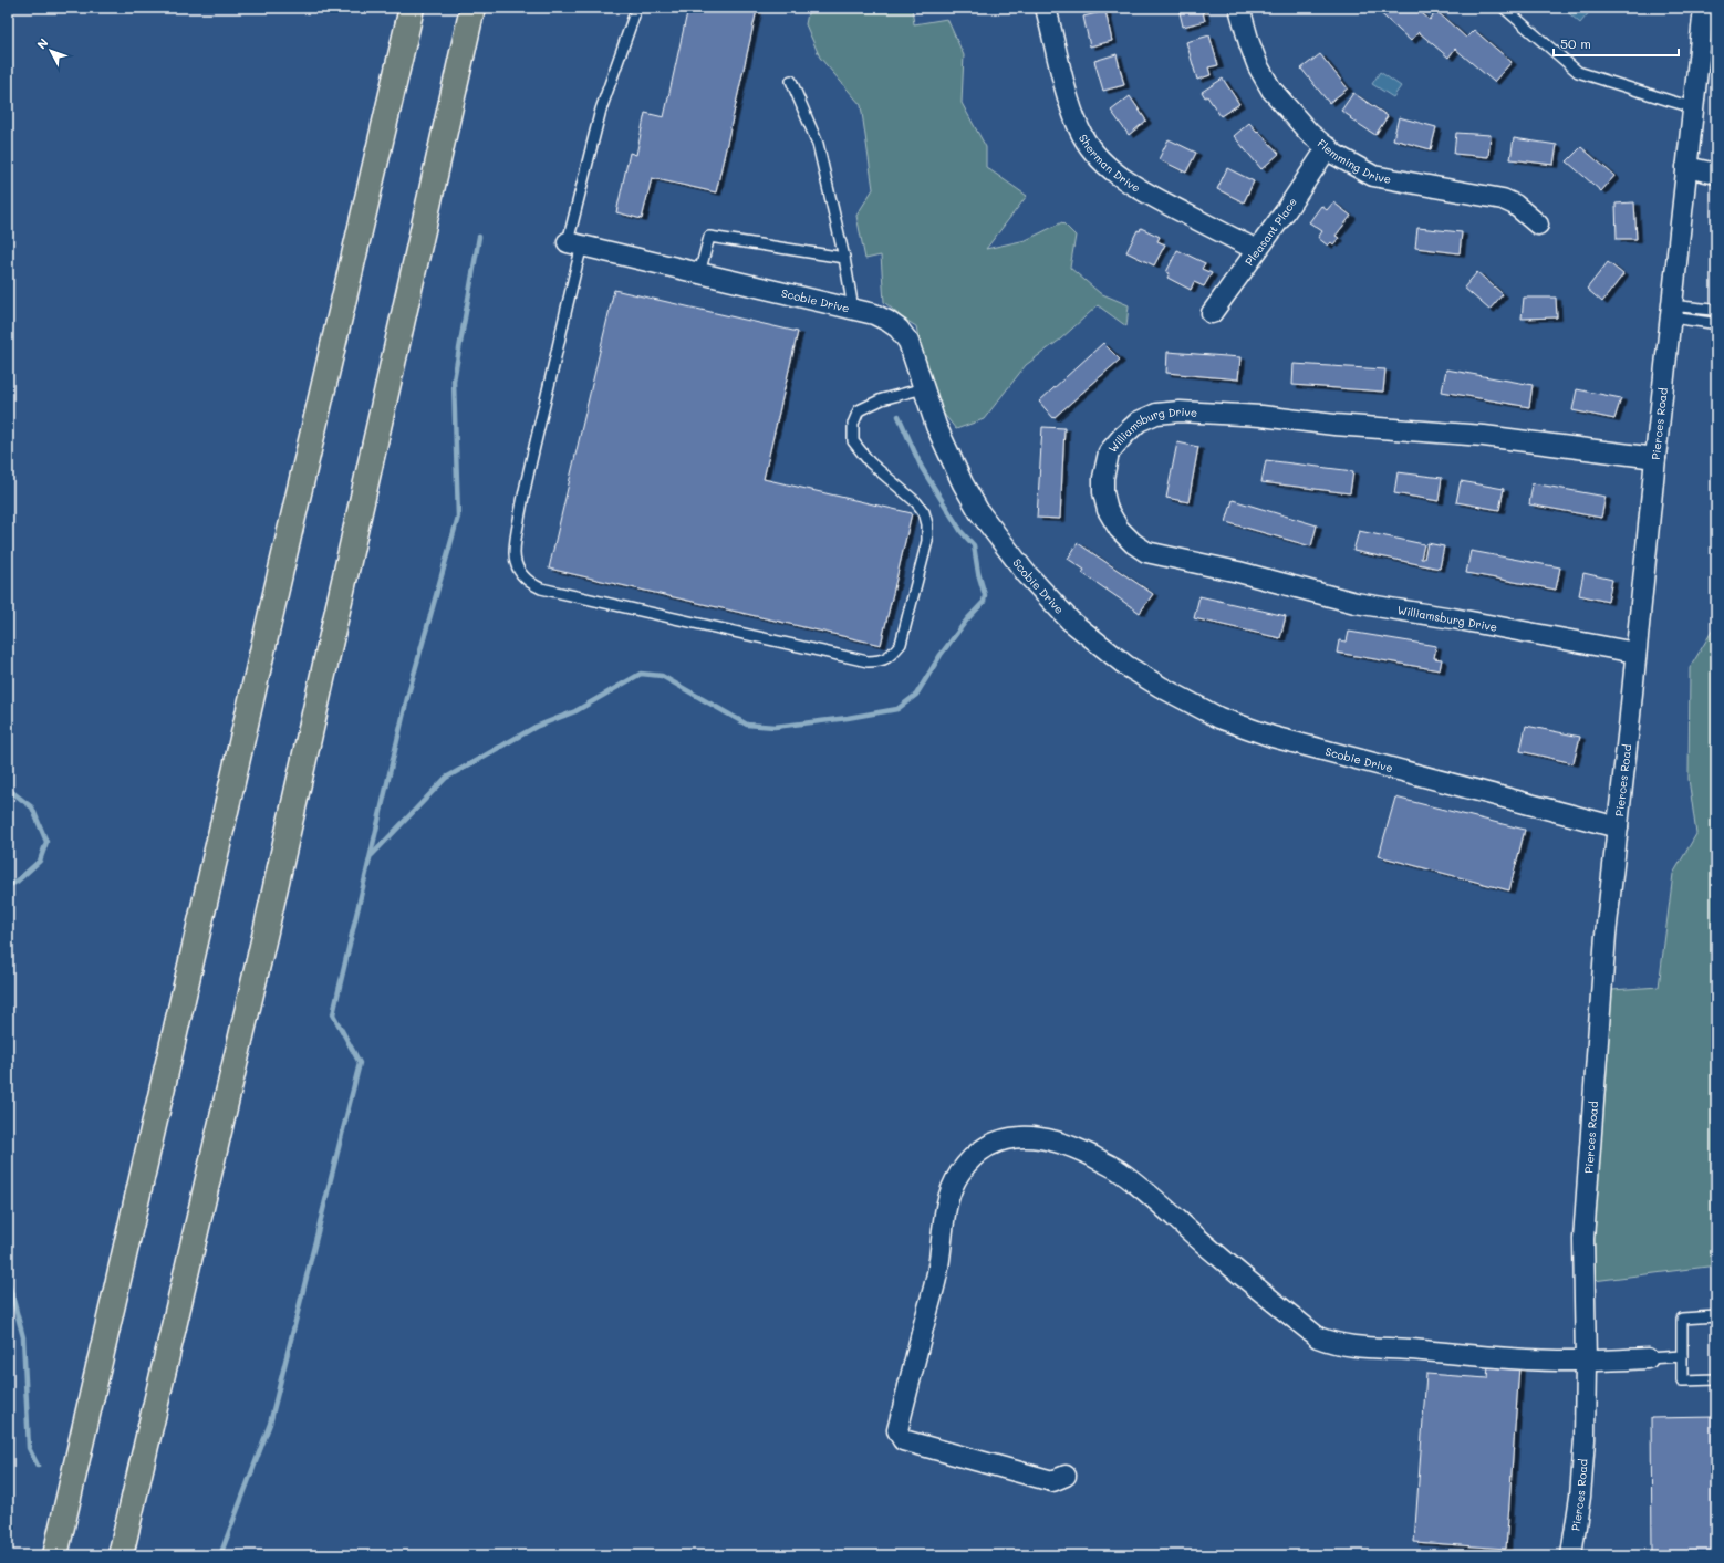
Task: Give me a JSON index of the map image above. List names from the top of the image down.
{
  "streets": {
    "street": [
      "Flemming Drive",
      "Sherman Drive",
      "Pleasant Place",
      "Scobie Drive",
      "Pierces Road",
      "Williamsburg Drive"
    ]
  },
  "crossings": [
    ["Flemming Drive", "Pleasant Place"],
    ["Sherman Drive", "Pleasant Place"],
    ["Scobie Drive", "Pierces Road"],
    ["Pierces Road", "Williamsburg Drive"]
  ],
  "scale_bar": "50 m",
  "north": "top left"
}
